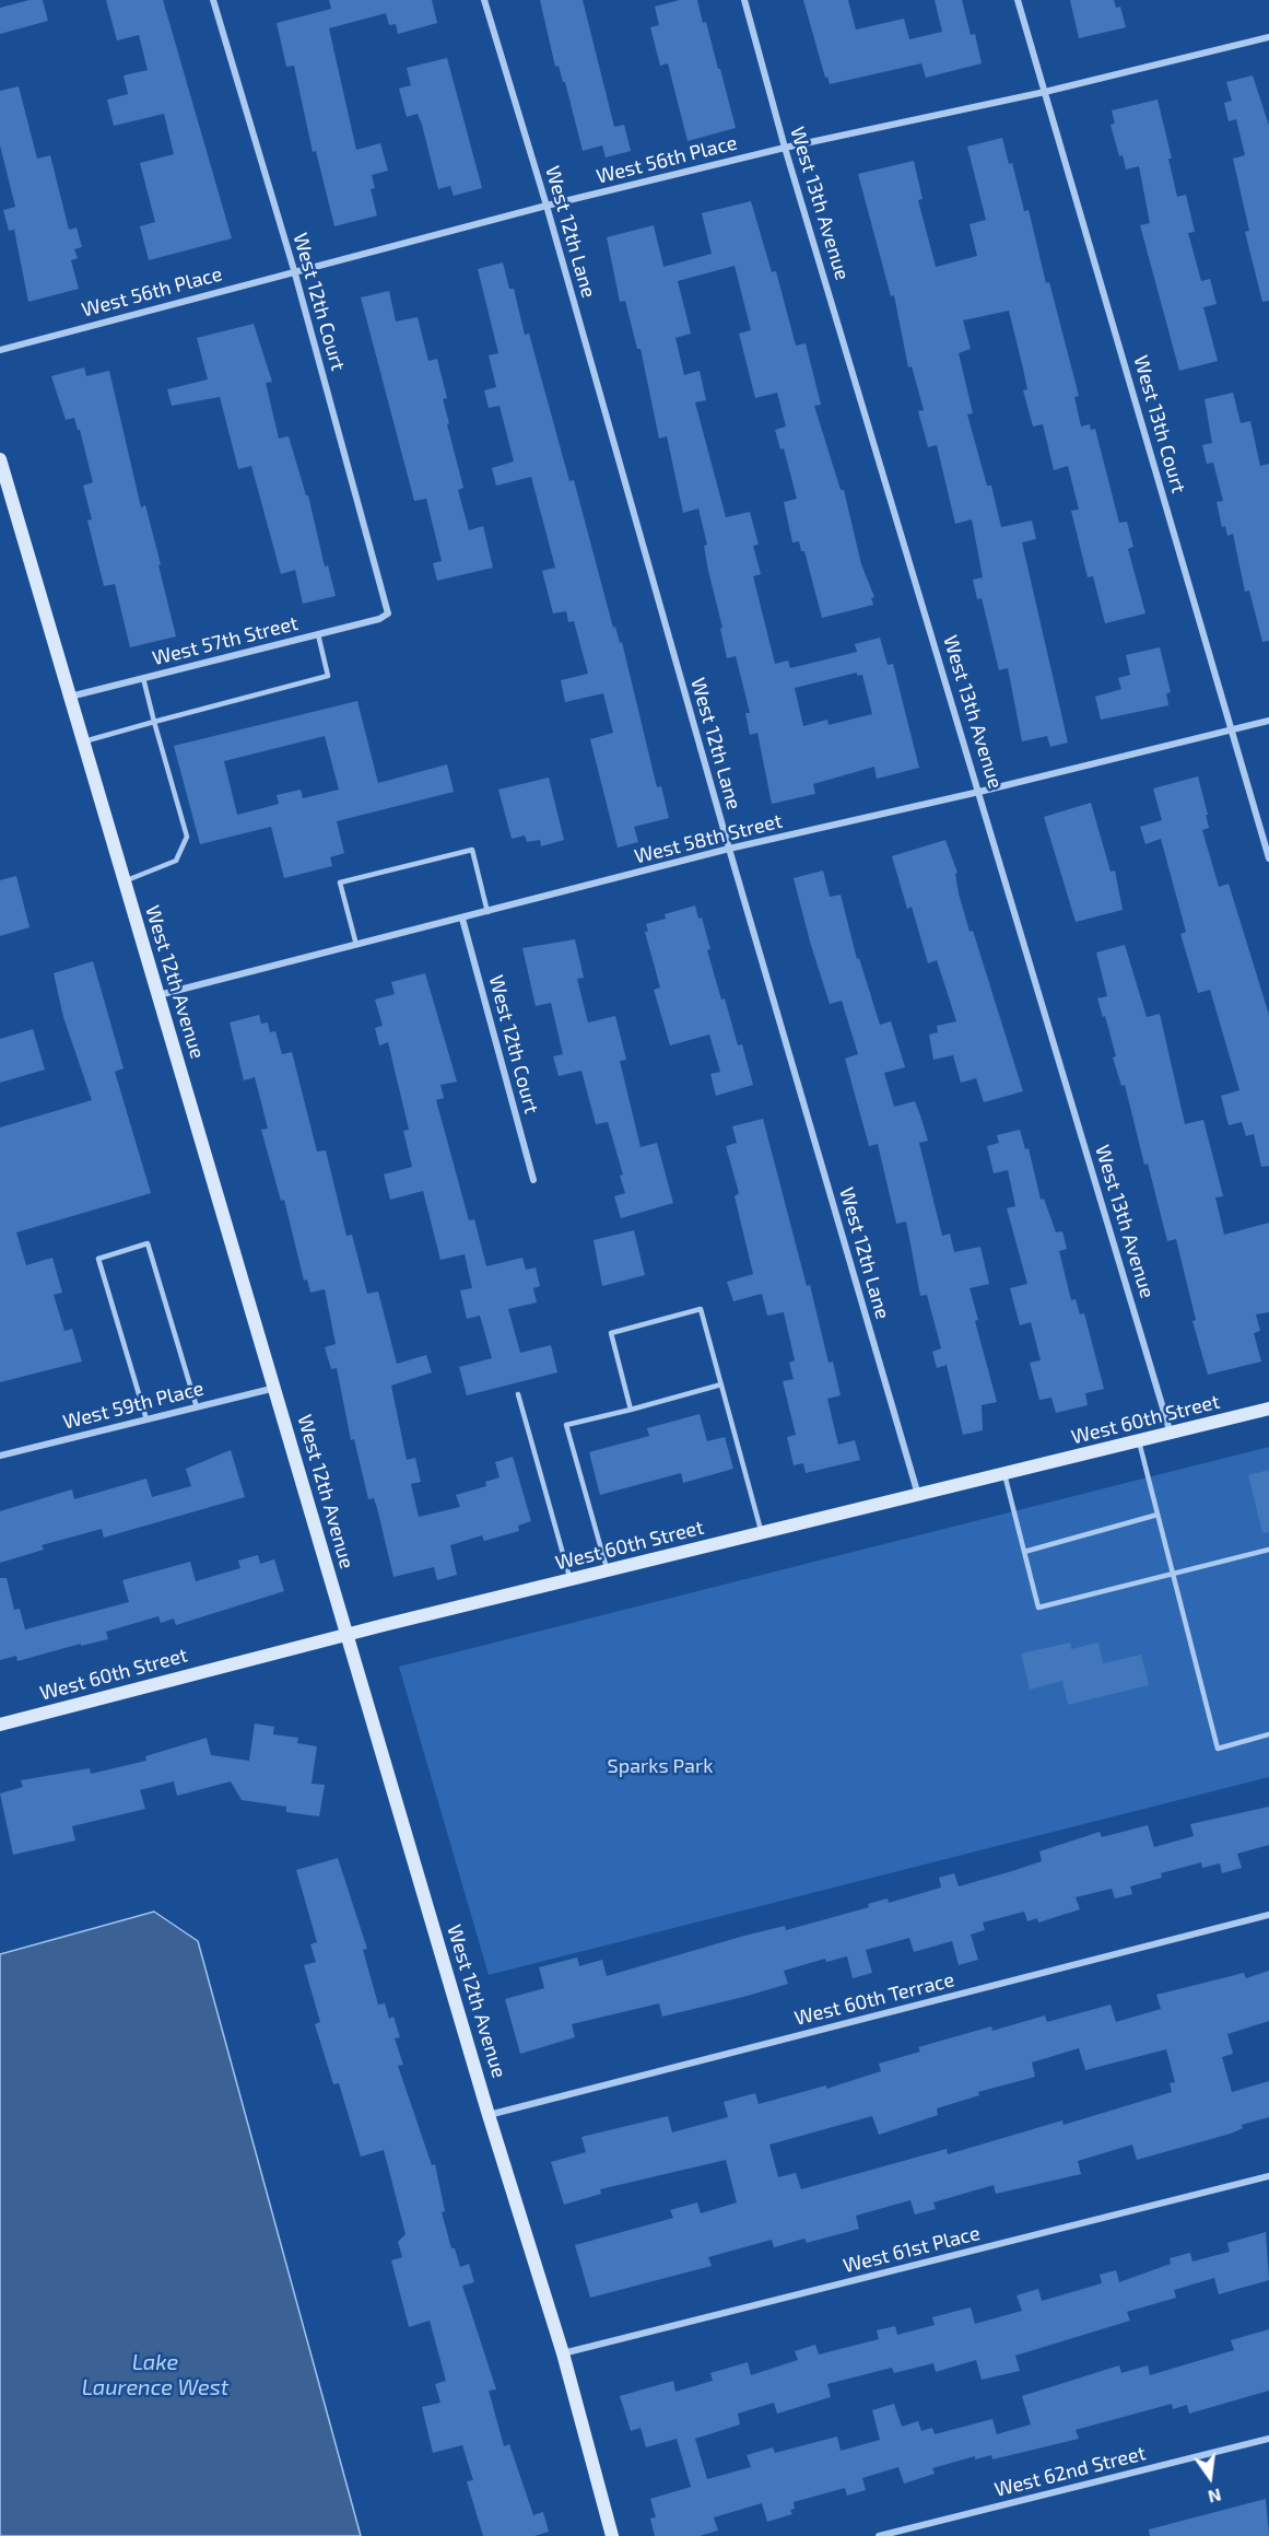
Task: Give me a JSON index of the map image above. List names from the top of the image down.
{
  "streets": {
    "main road": ["West 12th Avenue", "West 60th Street"],
    "street": [
      "West 56th Place",
      "West 13th Avenue",
      "West 12th Lane",
      "West 12th Court",
      "West 13th Court",
      "West 57th Street",
      "West 58th Street",
      "West 59th Place",
      "West 60th Terrace",
      "West 61st Place",
      "West 62nd Street"
    ]
  },
  "crossings": [
    ["West 56th Place", "West 13th Avenue"],
    ["West 56th Place", "West 12th Lane"],
    ["West 56th Place", "West 12th Court"],
    ["West 56th Place", "West 13th Court"],
    ["West 13th Avenue", "West 58th Street"],
    ["West 13th Avenue", "West 60th Street"],
    ["West 12th Lane", "West 58th Street"],
    ["West 12th Lane", "West 60th Street"],
    ["West 12th Court", "West 57th Street"],
    ["West 12th Court", "West 58th Street"],
    ["West 13th Court", "West 58th Street"],
    ["West 57th Street", "West 12th Avenue"],
    ["West 58th Street", "West 12th Avenue"],
    ["West 12th Avenue", "West 59th Place"],
    ["West 12th Avenue", "West 60th Street"],
    ["West 12th Avenue", "West 60th Terrace"],
    ["West 12th Avenue", "West 61st Place"]
  ],
  "water": ["Lake Laurence West"],
  "parks": ["Sparks Park"],
  "north": "bottom"
}
